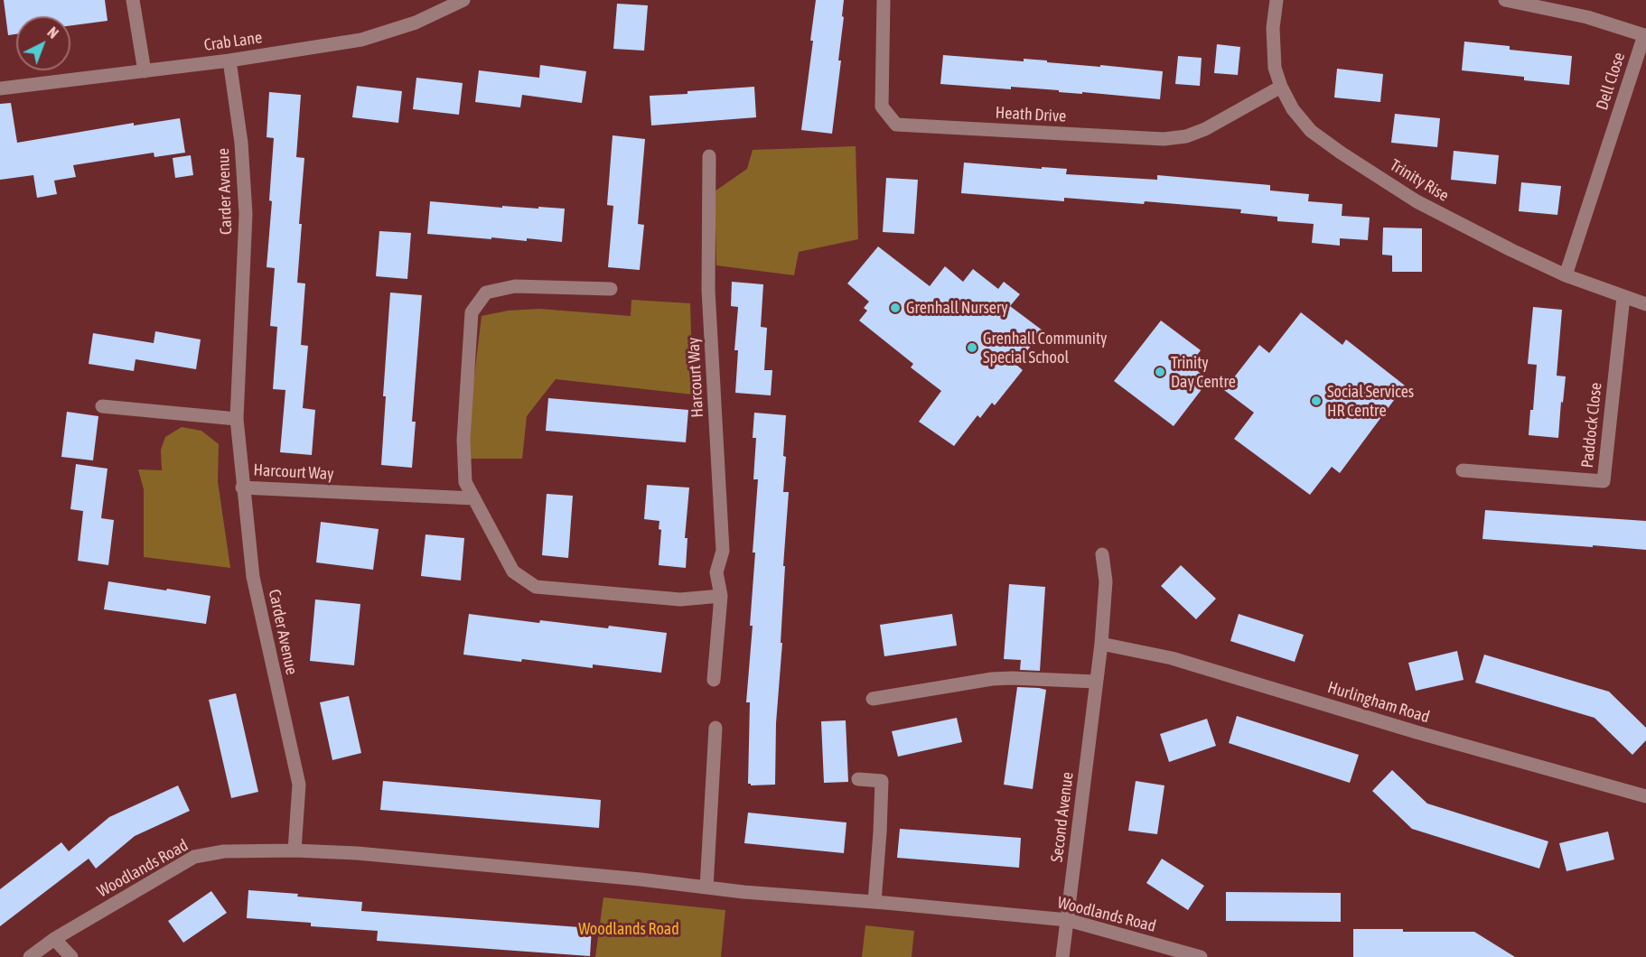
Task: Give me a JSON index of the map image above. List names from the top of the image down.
{
  "streets": {
    "street": [
      "Crab Lane",
      "Dell Close",
      "Heath Drive",
      "Trinity Rise",
      "Carder Avenue",
      "Harcourt Way",
      "Paddock Close",
      "Hurlingham Road",
      "Second Avenue",
      "Woodlands Road"
    ]
  },
  "crossings": [
    ["Crab Lane", "Carder Avenue"],
    ["Dell Close", "Trinity Rise"],
    ["Heath Drive", "Trinity Rise"],
    ["Trinity Rise", "Paddock Close"],
    ["Carder Avenue", "Harcourt Way"],
    ["Carder Avenue", "Woodlands Road"],
    ["Hurlingham Road", "Second Avenue"],
    ["Second Avenue", "Woodlands Road"]
  ],
  "parks": ["Woodlands Road"],
  "places": [
    "Grenhall Nursery",
    "Grenhall Community Special School",
    "Trinity Day Centre",
    "Social Services HR Centre"
  ],
  "north": "top right"
}
